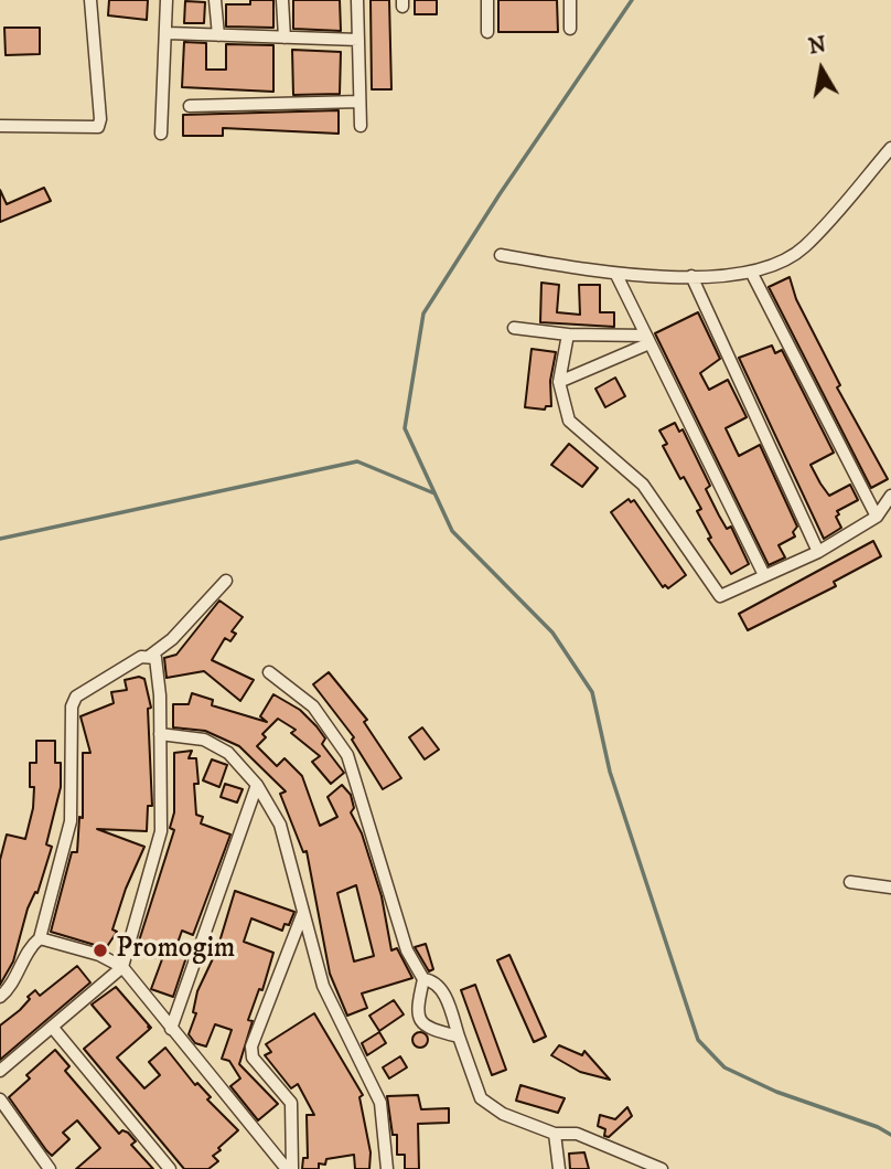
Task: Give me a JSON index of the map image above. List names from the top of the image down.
{
  "places": ["Promogim"],
  "north": "top"
}
